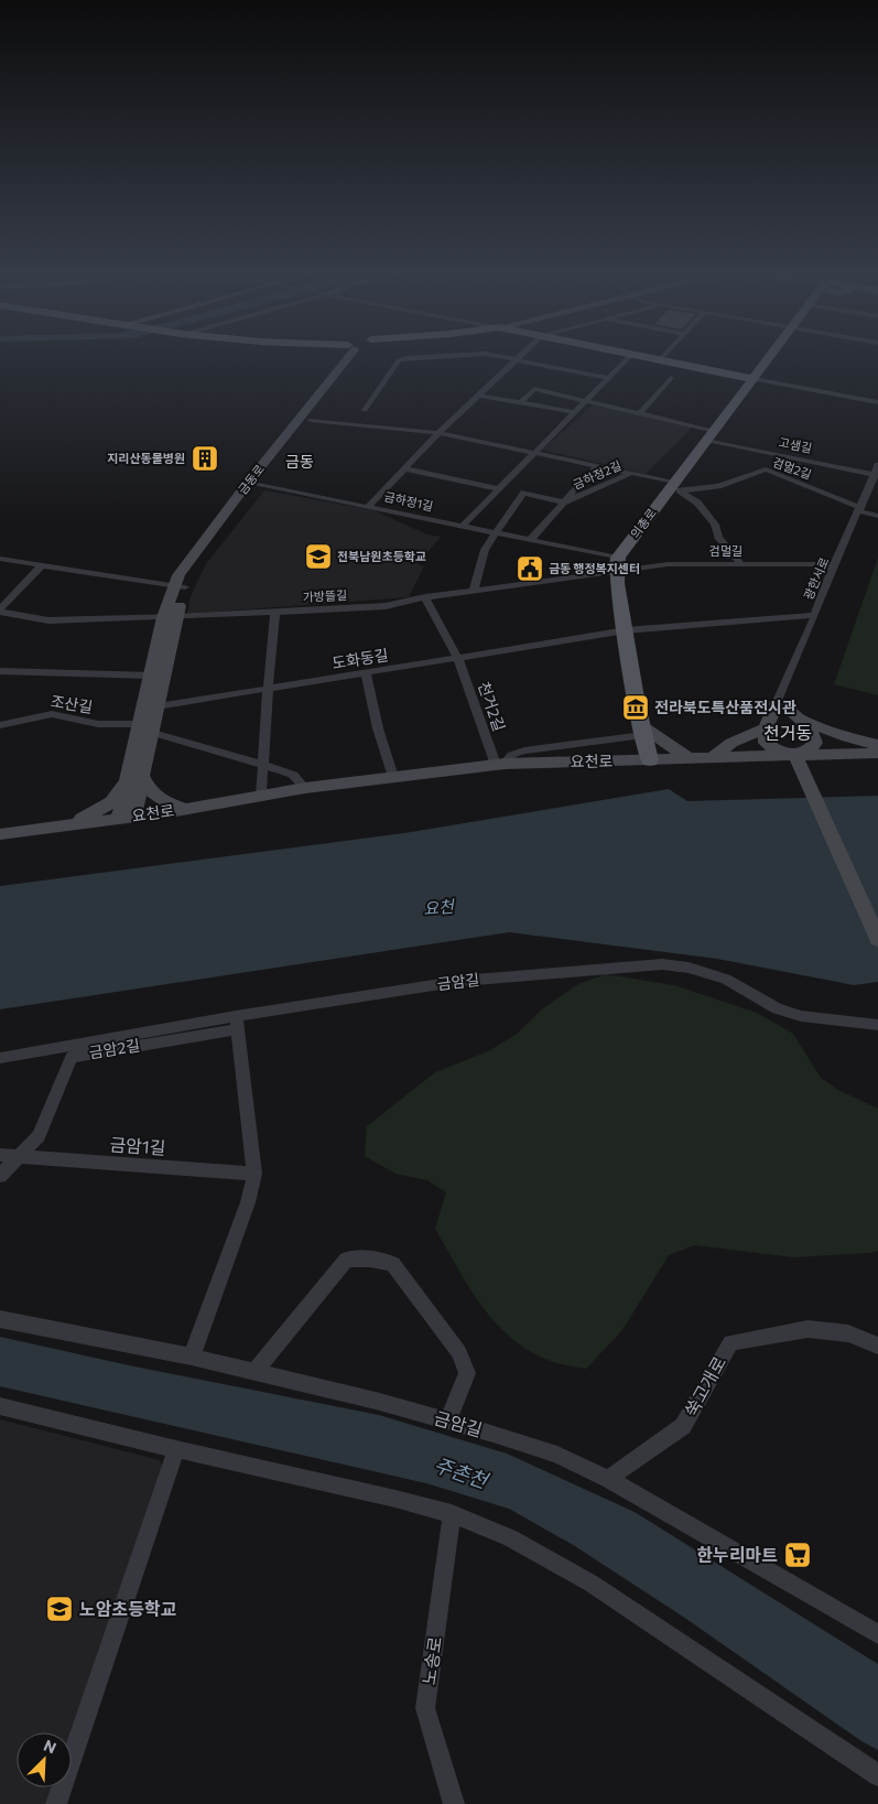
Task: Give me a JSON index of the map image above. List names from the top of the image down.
{
  "streets": {
    "main road": ["의총로"],
    "street": [
      "고샘길",
      "검멀2길",
      "금하정2길",
      "금동로",
      "금하정1길",
      "검멀길",
      "광한서로",
      "가방뜰길",
      "도화동길",
      "조산길",
      "천거2길",
      "요천로",
      "금암길",
      "금암2길",
      "금암1길",
      "쑥고개로",
      "노송로"
    ]
  },
  "crossings": [
    ["고샘길", "의총로"],
    ["고샘길", "광한서로"],
    ["검멀2길", "금하정2길"],
    ["검멀2길", "의총로"],
    ["검멀2길", "광한서로"],
    ["금하정2길", "의총로"],
    ["금동로", "가방뜰길"],
    ["금동로", "도화동길"],
    ["금동로", "조산길"],
    ["금동로", "요천로"],
    ["의총로", "검멀길"],
    ["의총로", "가방뜰길"],
    ["검멀길", "광한서로"],
    ["검멀길", "가방뜰길"],
    ["도화동길", "천거2길"],
    ["천거2길", "요천로"],
    ["금암길", "금암2길"],
    ["금암길", "쑥고개로"],
    ["금암2길", "금암1길"]
  ],
  "districts": ["금동", "천거동"],
  "water": ["요천", "주촌천"],
  "places": {
    "building": ["지리산동물병원"],
    "school or university": ["전북남원초등학교", "노암초등학교"],
    "public building": ["금동 행정복지센터"],
    "museum": ["전라북도특산품전시관"],
    "supermarket": ["한누리마트"]
  },
  "north": "top right"
}
